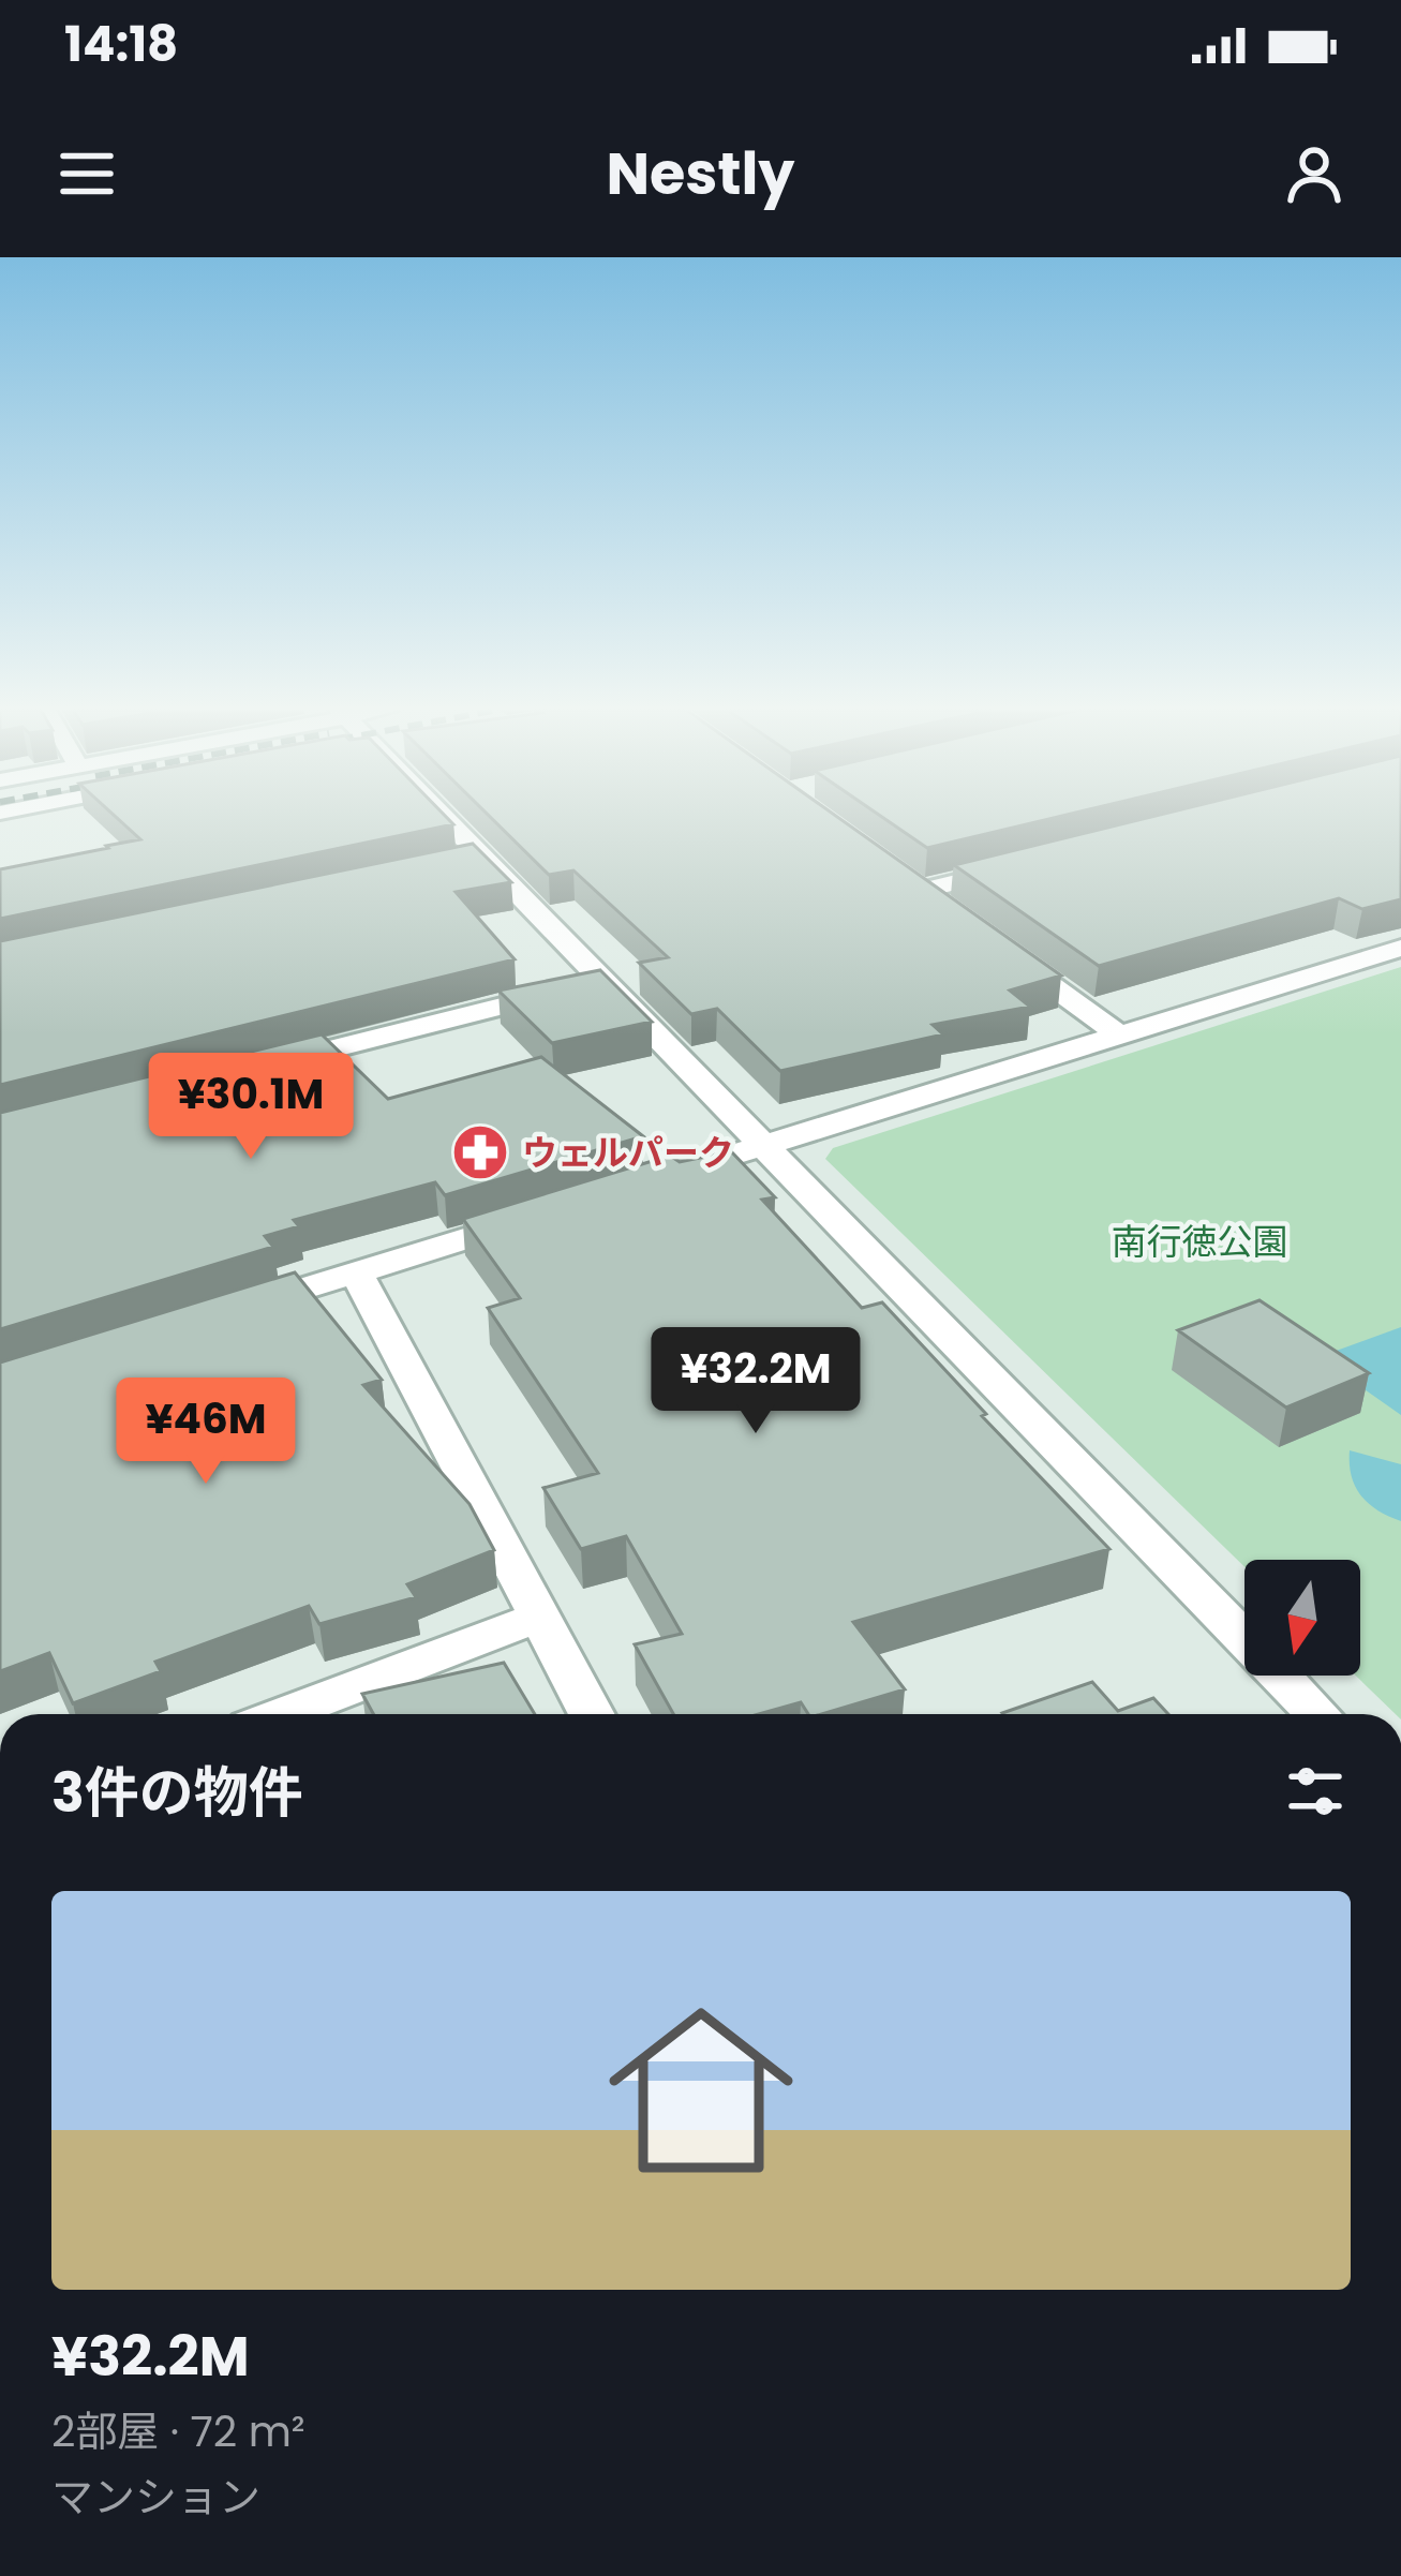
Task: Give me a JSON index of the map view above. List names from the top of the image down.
{
  "parks": ["南行徳公園"],
  "places": {
    "pharmacy": ["ウェルパーク"]
  },
  "north": "bottom",
  "page": {
    "status": "14:18",
    "header": "Nestly",
    "price": ["¥30.1M", "¥32.2M", "¥46M"],
    "heading": "3件の物件",
    "list": [
      {
        "name": "¥32.2M",
        "note": "2部屋 · 72 m² · マンション"
      }
    ]
  }
}
